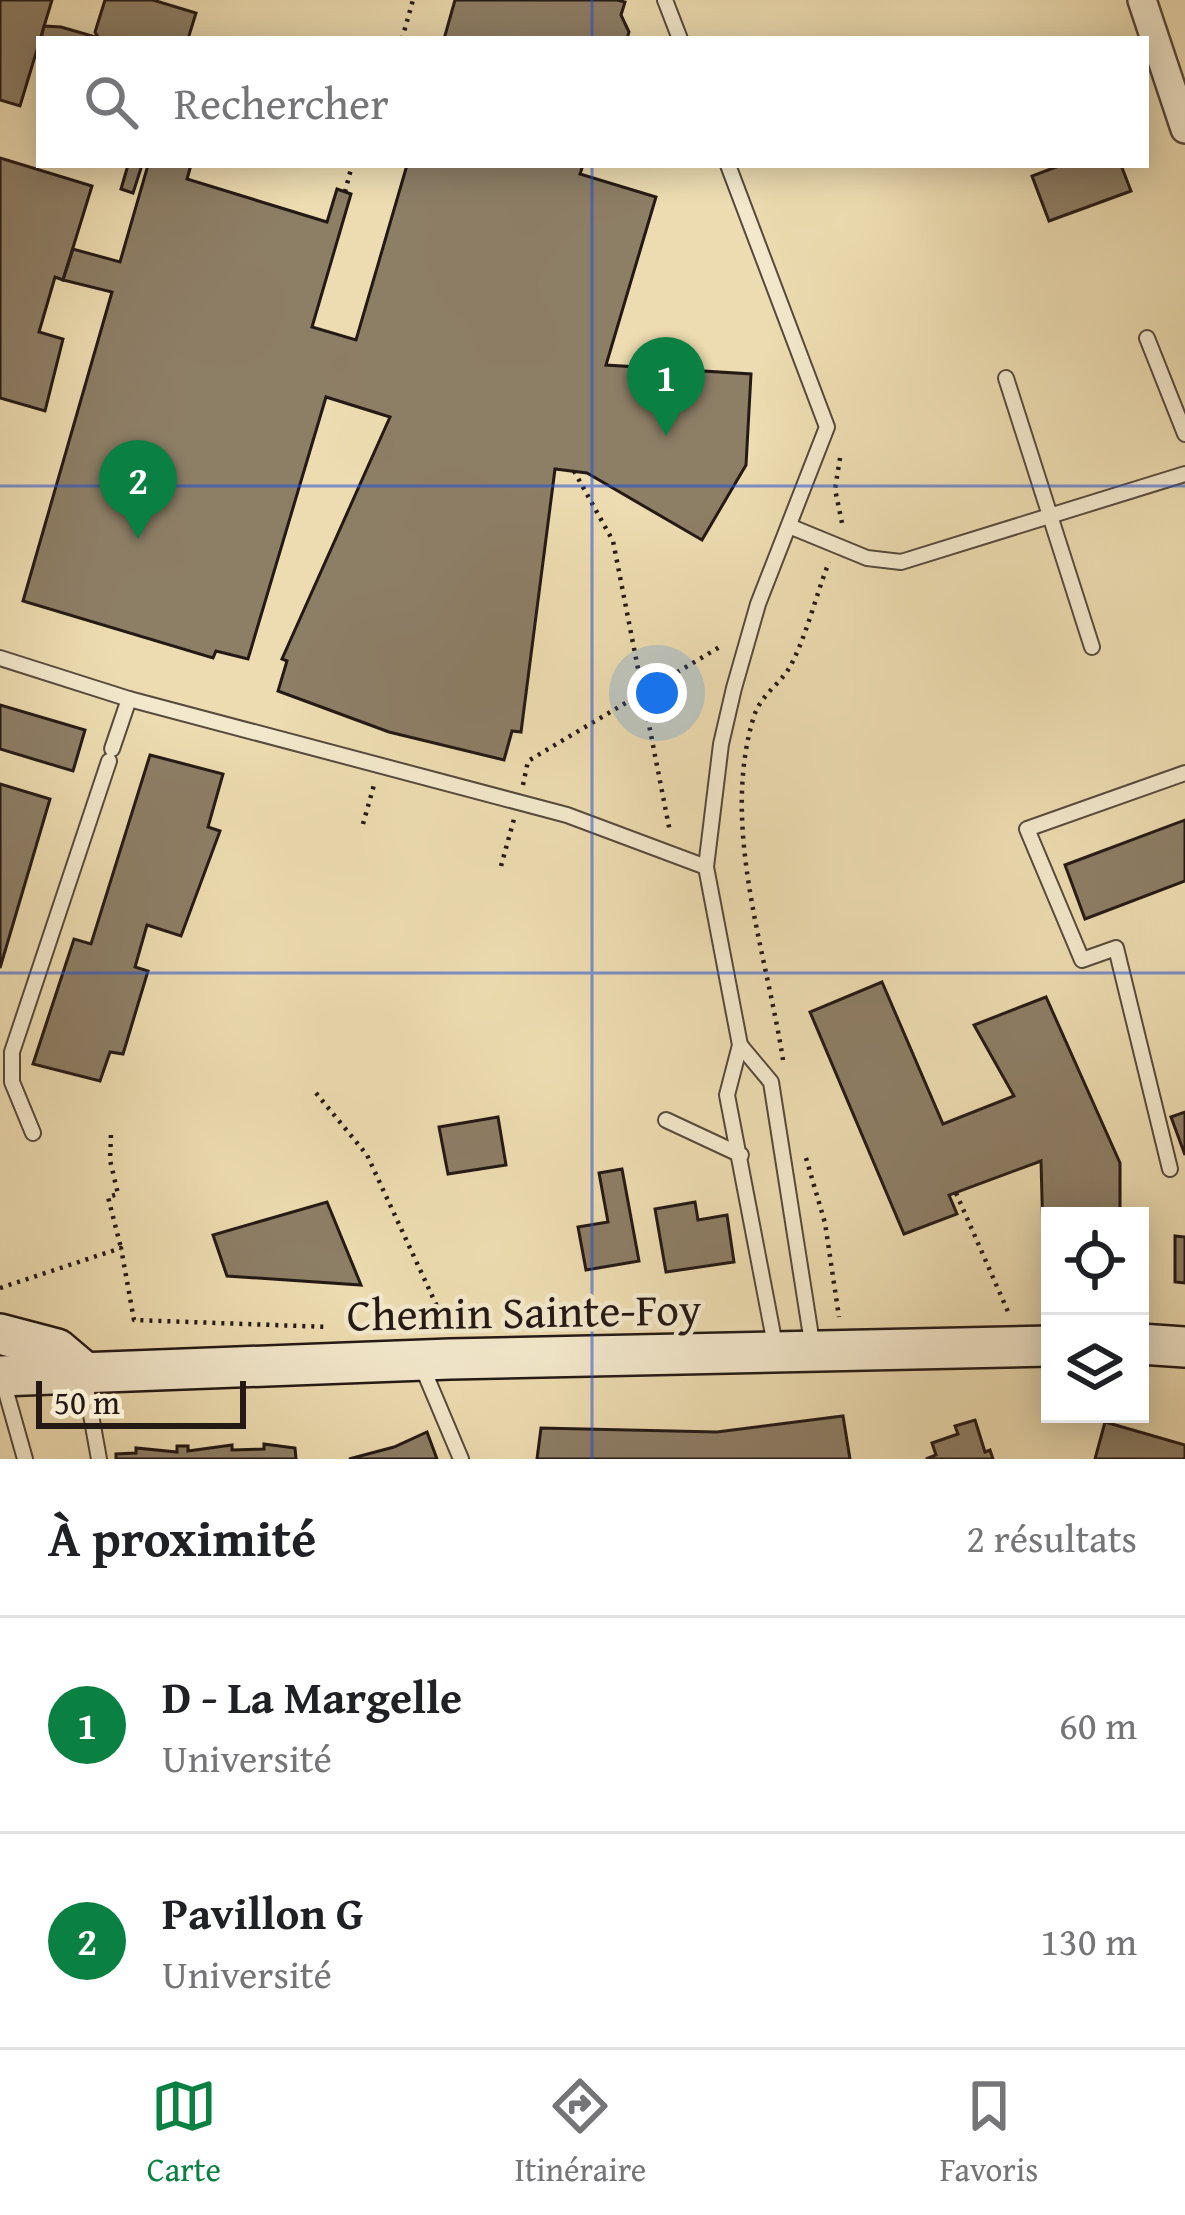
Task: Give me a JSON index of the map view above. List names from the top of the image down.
{
  "streets": {
    "main road": ["Chemin Sainte-Foy"]
  },
  "scale_bar": "50 m",
  "page": {
    "search": "Rechercher",
    "pins": ["1", "2"],
    "scale": "50 m",
    "heading": ["À proximité", "2 résultats"],
    "list": [
      {
        "mark": "1",
        "name": "D - La Margelle",
        "note": "Université",
        "value": "60 m"
      },
      {
        "mark": "2",
        "name": "Pavillon G",
        "note": "Université",
        "value": "130 m"
      }
    ],
    "nav": ["Carte", "Itinéraire", "Favoris"]
  }
}
